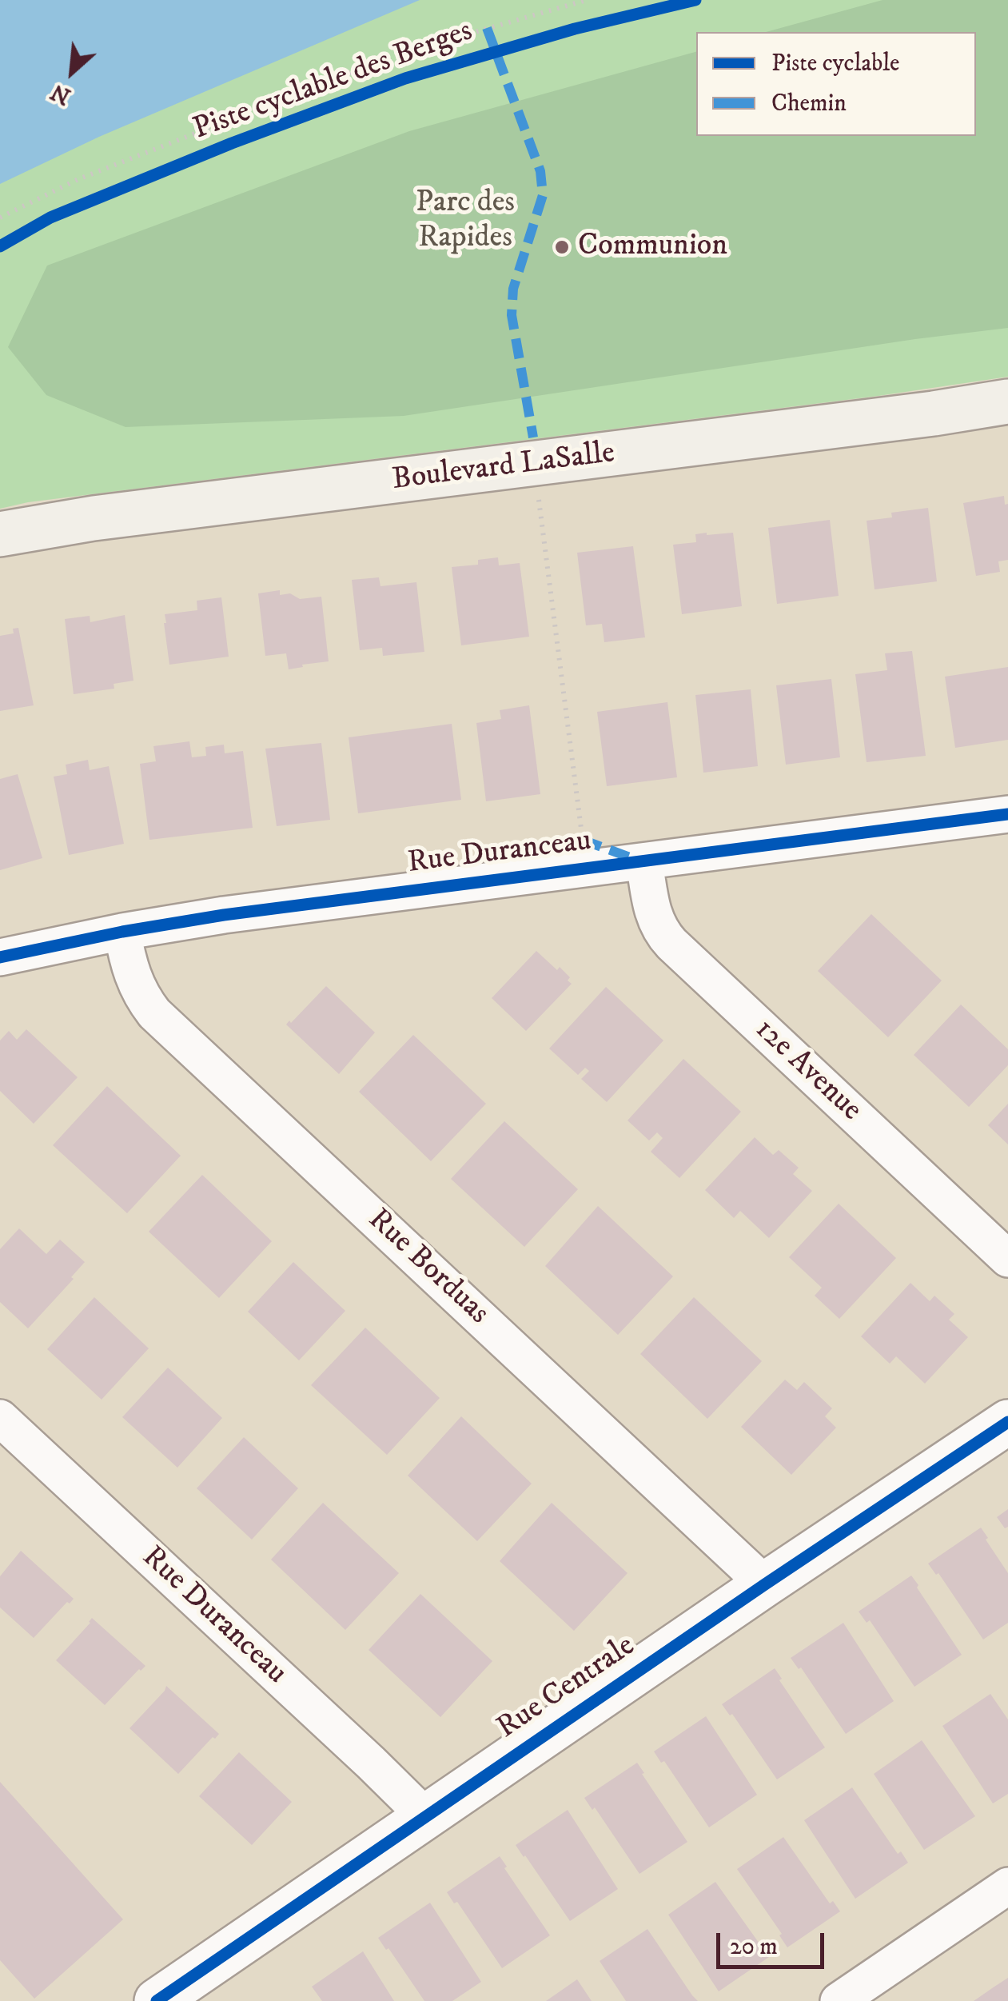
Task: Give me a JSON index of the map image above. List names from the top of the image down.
{
  "streets": {
    "main road": ["Boulevard LaSalle"],
    "street": [
      "Rue Duranceau",
      "12e Avenue",
      "Rue Borduas",
      "Rue Centrale"
    ],
    "cycle path": ["Piste cyclable des Berges"]
  },
  "crossings": [
    ["Rue Duranceau", "12e Avenue"],
    ["Rue Duranceau", "Rue Borduas"],
    ["Rue Duranceau", "Rue Centrale"],
    ["Rue Borduas", "Rue Centrale"]
  ],
  "parks": ["Parc des Rapides"],
  "places": ["Communion"],
  "legend": ["Piste cyclable", "Chemin"],
  "scale_bar": "20 m",
  "north": "bottom left"
}
